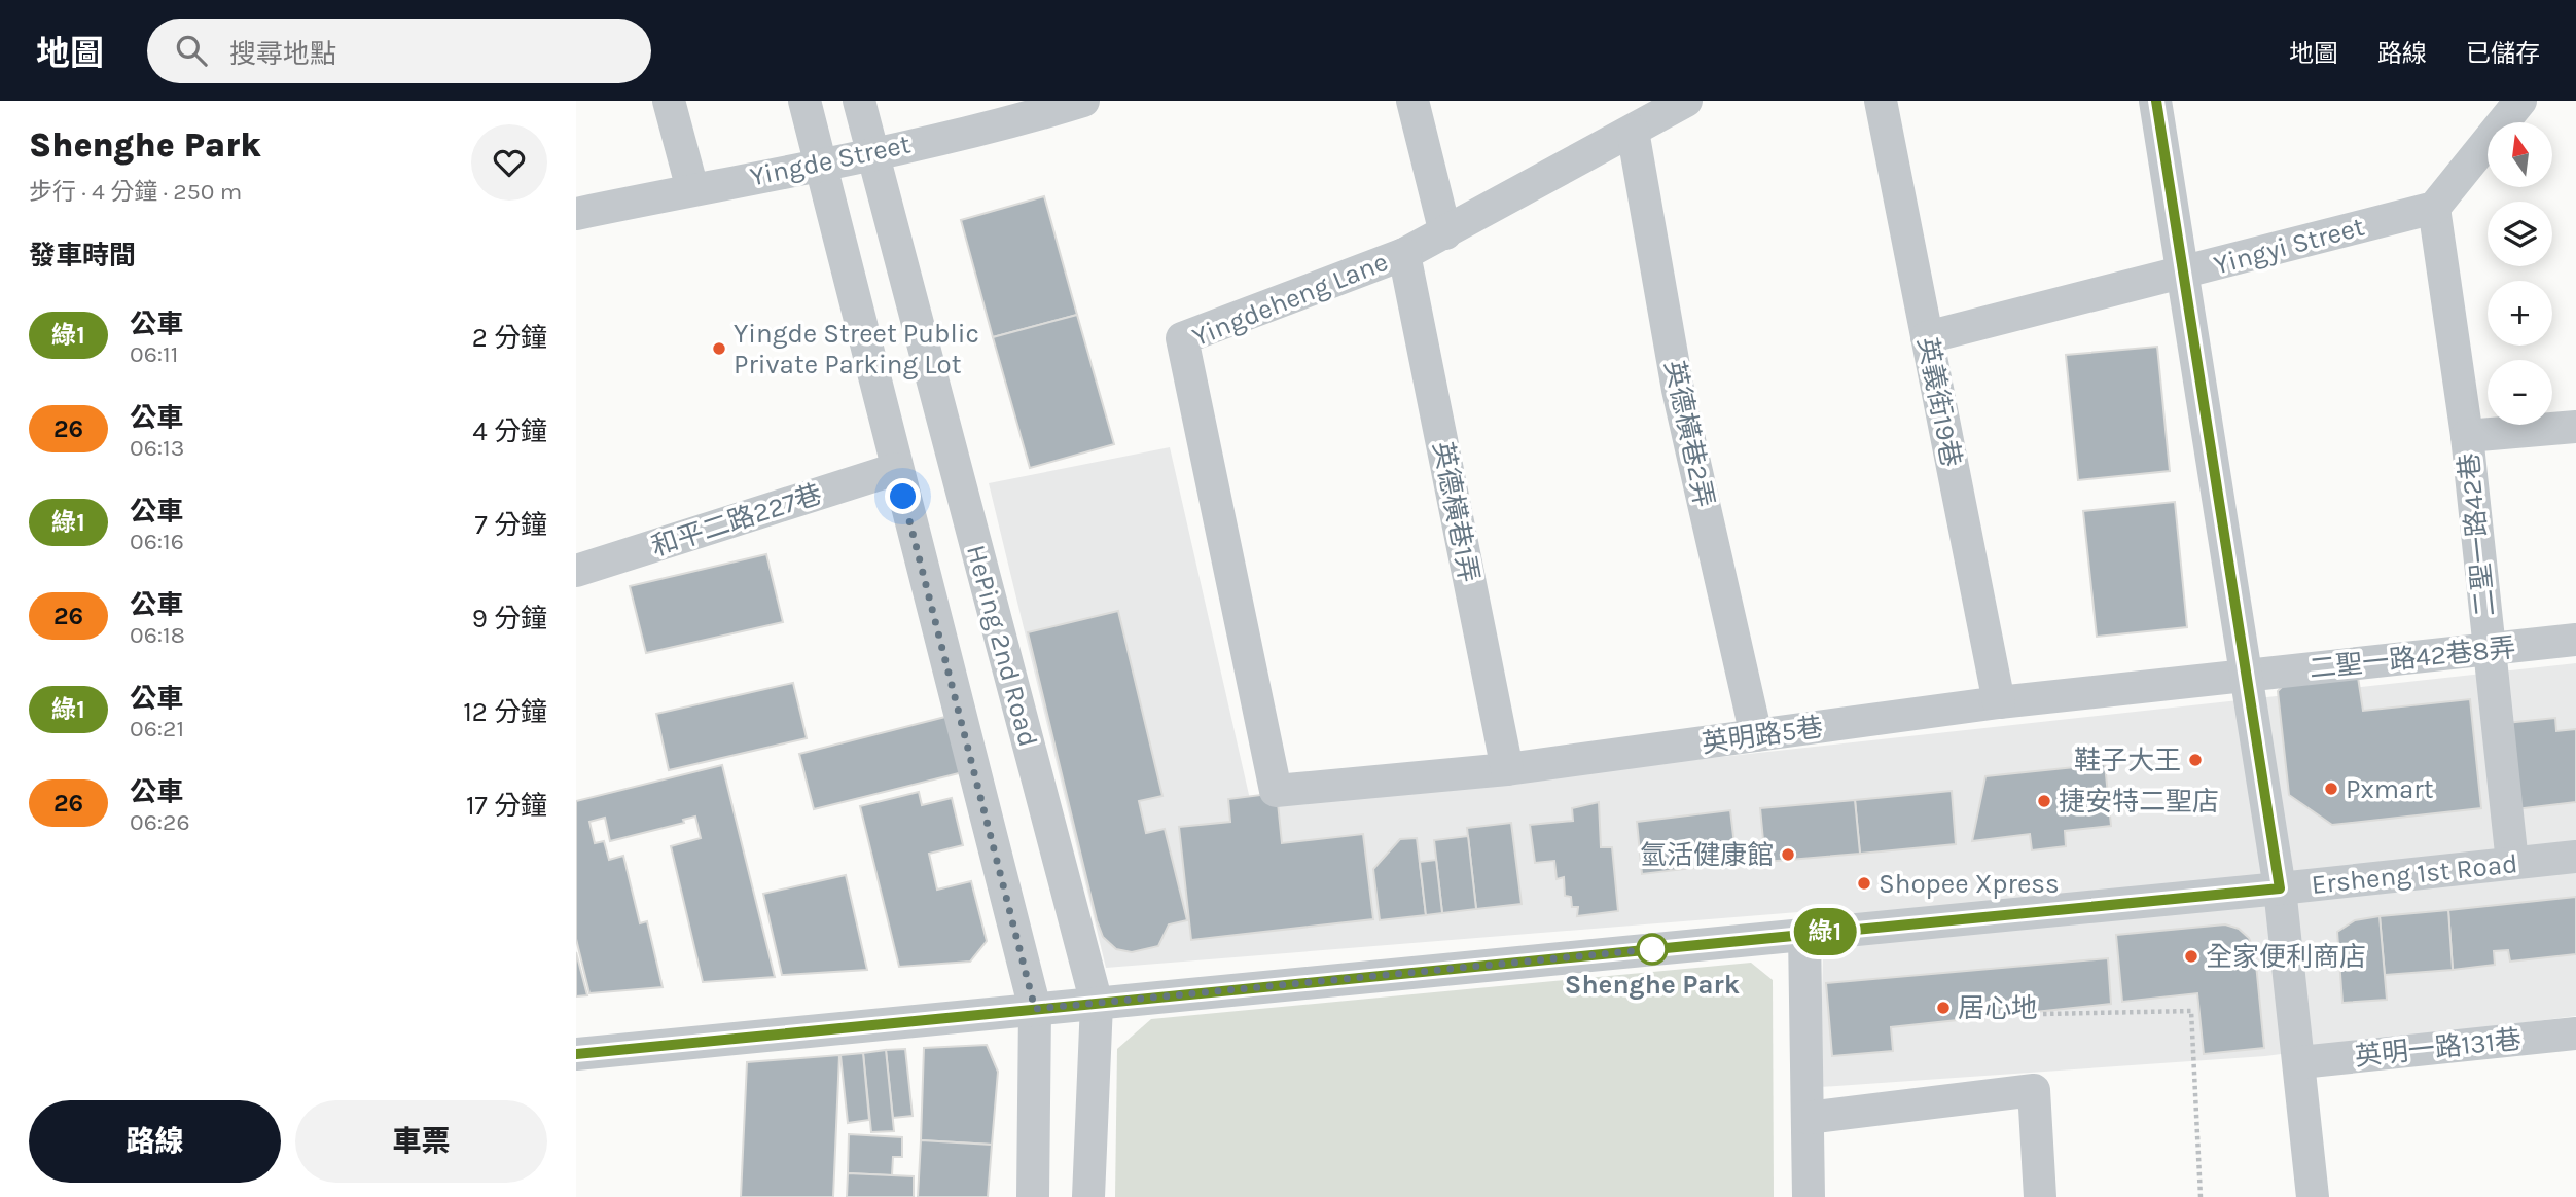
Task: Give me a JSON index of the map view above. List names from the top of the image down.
{
  "streets": {
    "street": [
      "Yingde Street",
      "Yingyi Street",
      "Yingdeheng Lane",
      "英義街19巷",
      "英德橫巷2弄",
      "英德橫巷1弄",
      "和平二路227巷",
      "二聖一路42巷",
      "HePing 2nd Road",
      "二聖一路42巷8弄",
      "英明路5巷",
      "Ersheng 1st Road",
      "英明一路131巷"
    ]
  },
  "crossings": [
    ["Yingde Street", "HePing 2nd Road"],
    ["Yingyi Street", "英義街19巷"],
    ["Yingyi Street", "二聖一路42巷"],
    ["Yingdeheng Lane", "英德橫巷2弄"],
    ["Yingdeheng Lane", "英德橫巷1弄"],
    ["Yingdeheng Lane", "英明路5巷"],
    ["英義街19巷", "英明路5巷"],
    ["英德橫巷2弄", "英明路5巷"],
    ["英德橫巷1弄", "英明路5巷"],
    ["二聖一路42巷", "二聖一路42巷8弄"],
    ["二聖一路42巷", "Ersheng 1st Road"],
    ["HePing 2nd Road", "Ersheng 1st Road"],
    ["二聖一路42巷8弄", "英明路5巷"]
  ],
  "places": [
    "Yingde Street Public Private Parking Lot",
    "鞋子大王",
    "Pxmart",
    "捷安特二聖店",
    "氫活健康館",
    "Shopee Xpress",
    "Shenghe Park",
    "全家便利商店",
    "居心地"
  ],
  "lines": ["bus line 綠1"],
  "north": "top",
  "page": {
    "header": "地圖",
    "search": "搜尋地點",
    "nav": ["地圖", "路線", "已儲存"],
    "heading": [
      ["Shenghe Park", "步行 · 4 分鐘 · 250 m"],
      "發車時間"
    ],
    "on_map": "綠1",
    "map_buttons": ["+", "−"],
    "list": [
      {
        "mark": "綠1",
        "name": "公車",
        "note": "06:11",
        "value": "2 分鐘"
      },
      {
        "mark": "26",
        "name": "公車",
        "note": "06:13",
        "value": "4 分鐘"
      },
      {
        "mark": "綠1",
        "name": "公車",
        "note": "06:16",
        "value": "7 分鐘"
      },
      {
        "mark": "26",
        "name": "公車",
        "note": "06:18",
        "value": "9 分鐘"
      },
      {
        "mark": "綠1",
        "name": "公車",
        "note": "06:21",
        "value": "12 分鐘"
      },
      {
        "mark": "26",
        "name": "公車",
        "note": "06:26",
        "value": "17 分鐘"
      }
    ],
    "buttons": ["路線", "車票"]
  }
}
